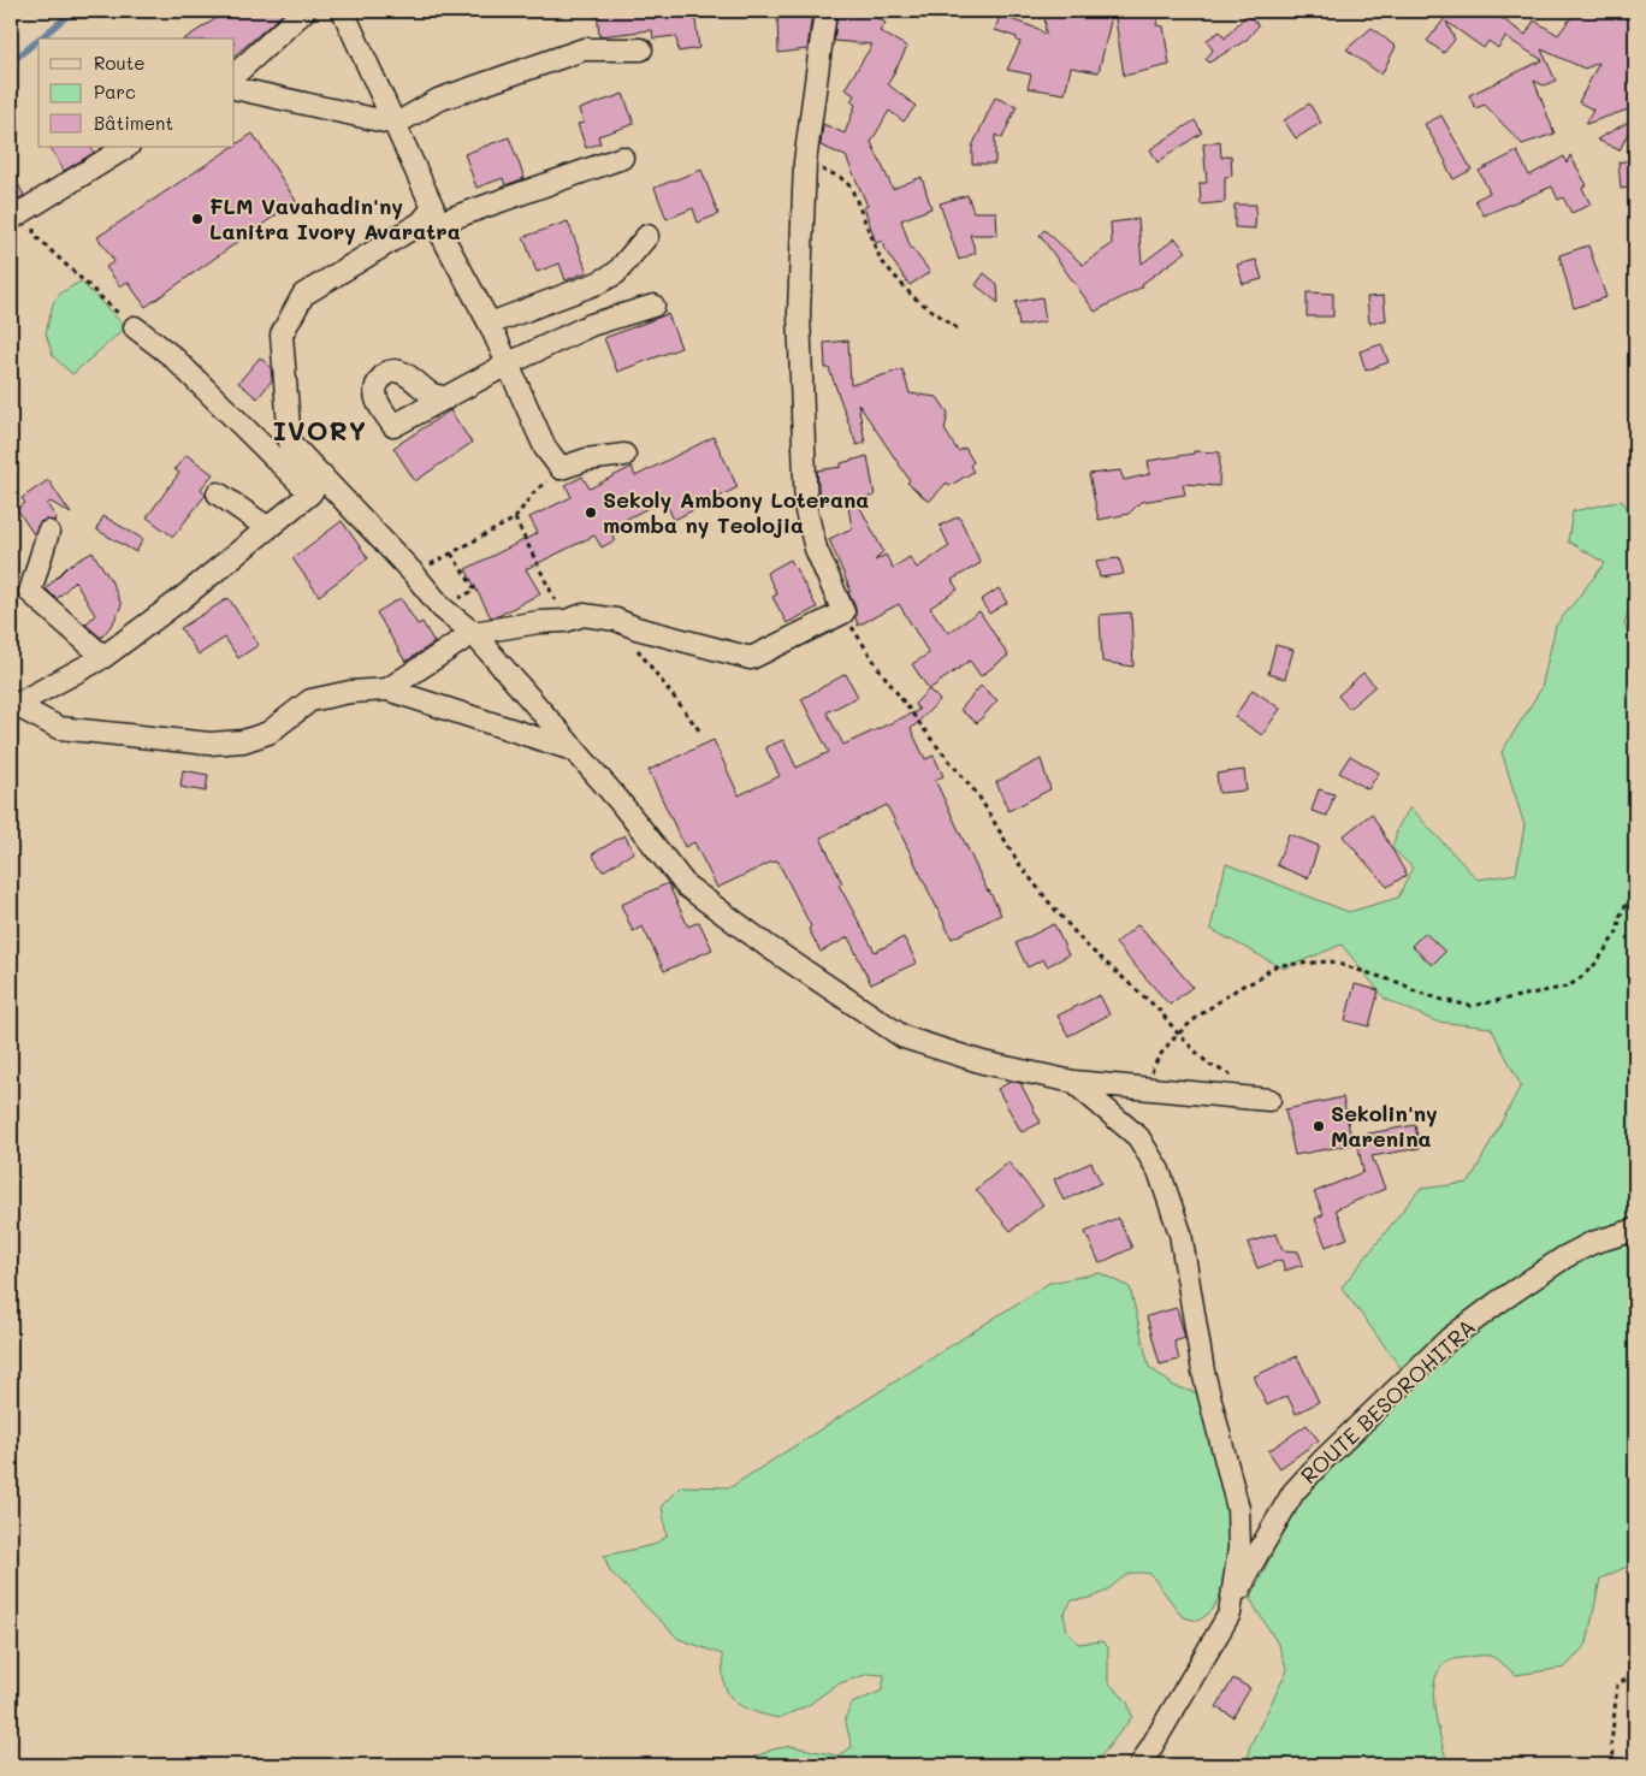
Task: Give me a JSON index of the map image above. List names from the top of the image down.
{
  "streets": {
    "street": ["ROUTE BESOROHITRA"]
  },
  "districts": ["IVORY"],
  "places": ["FLM Vavahadin'ny Lanitra Ivory Avaratra", "Sekoly Ambony Loterana momba ny Teolojia", "Sekolin'ny Marenina"],
  "legend": ["Route", "Parc", "Bâtiment"]
}
